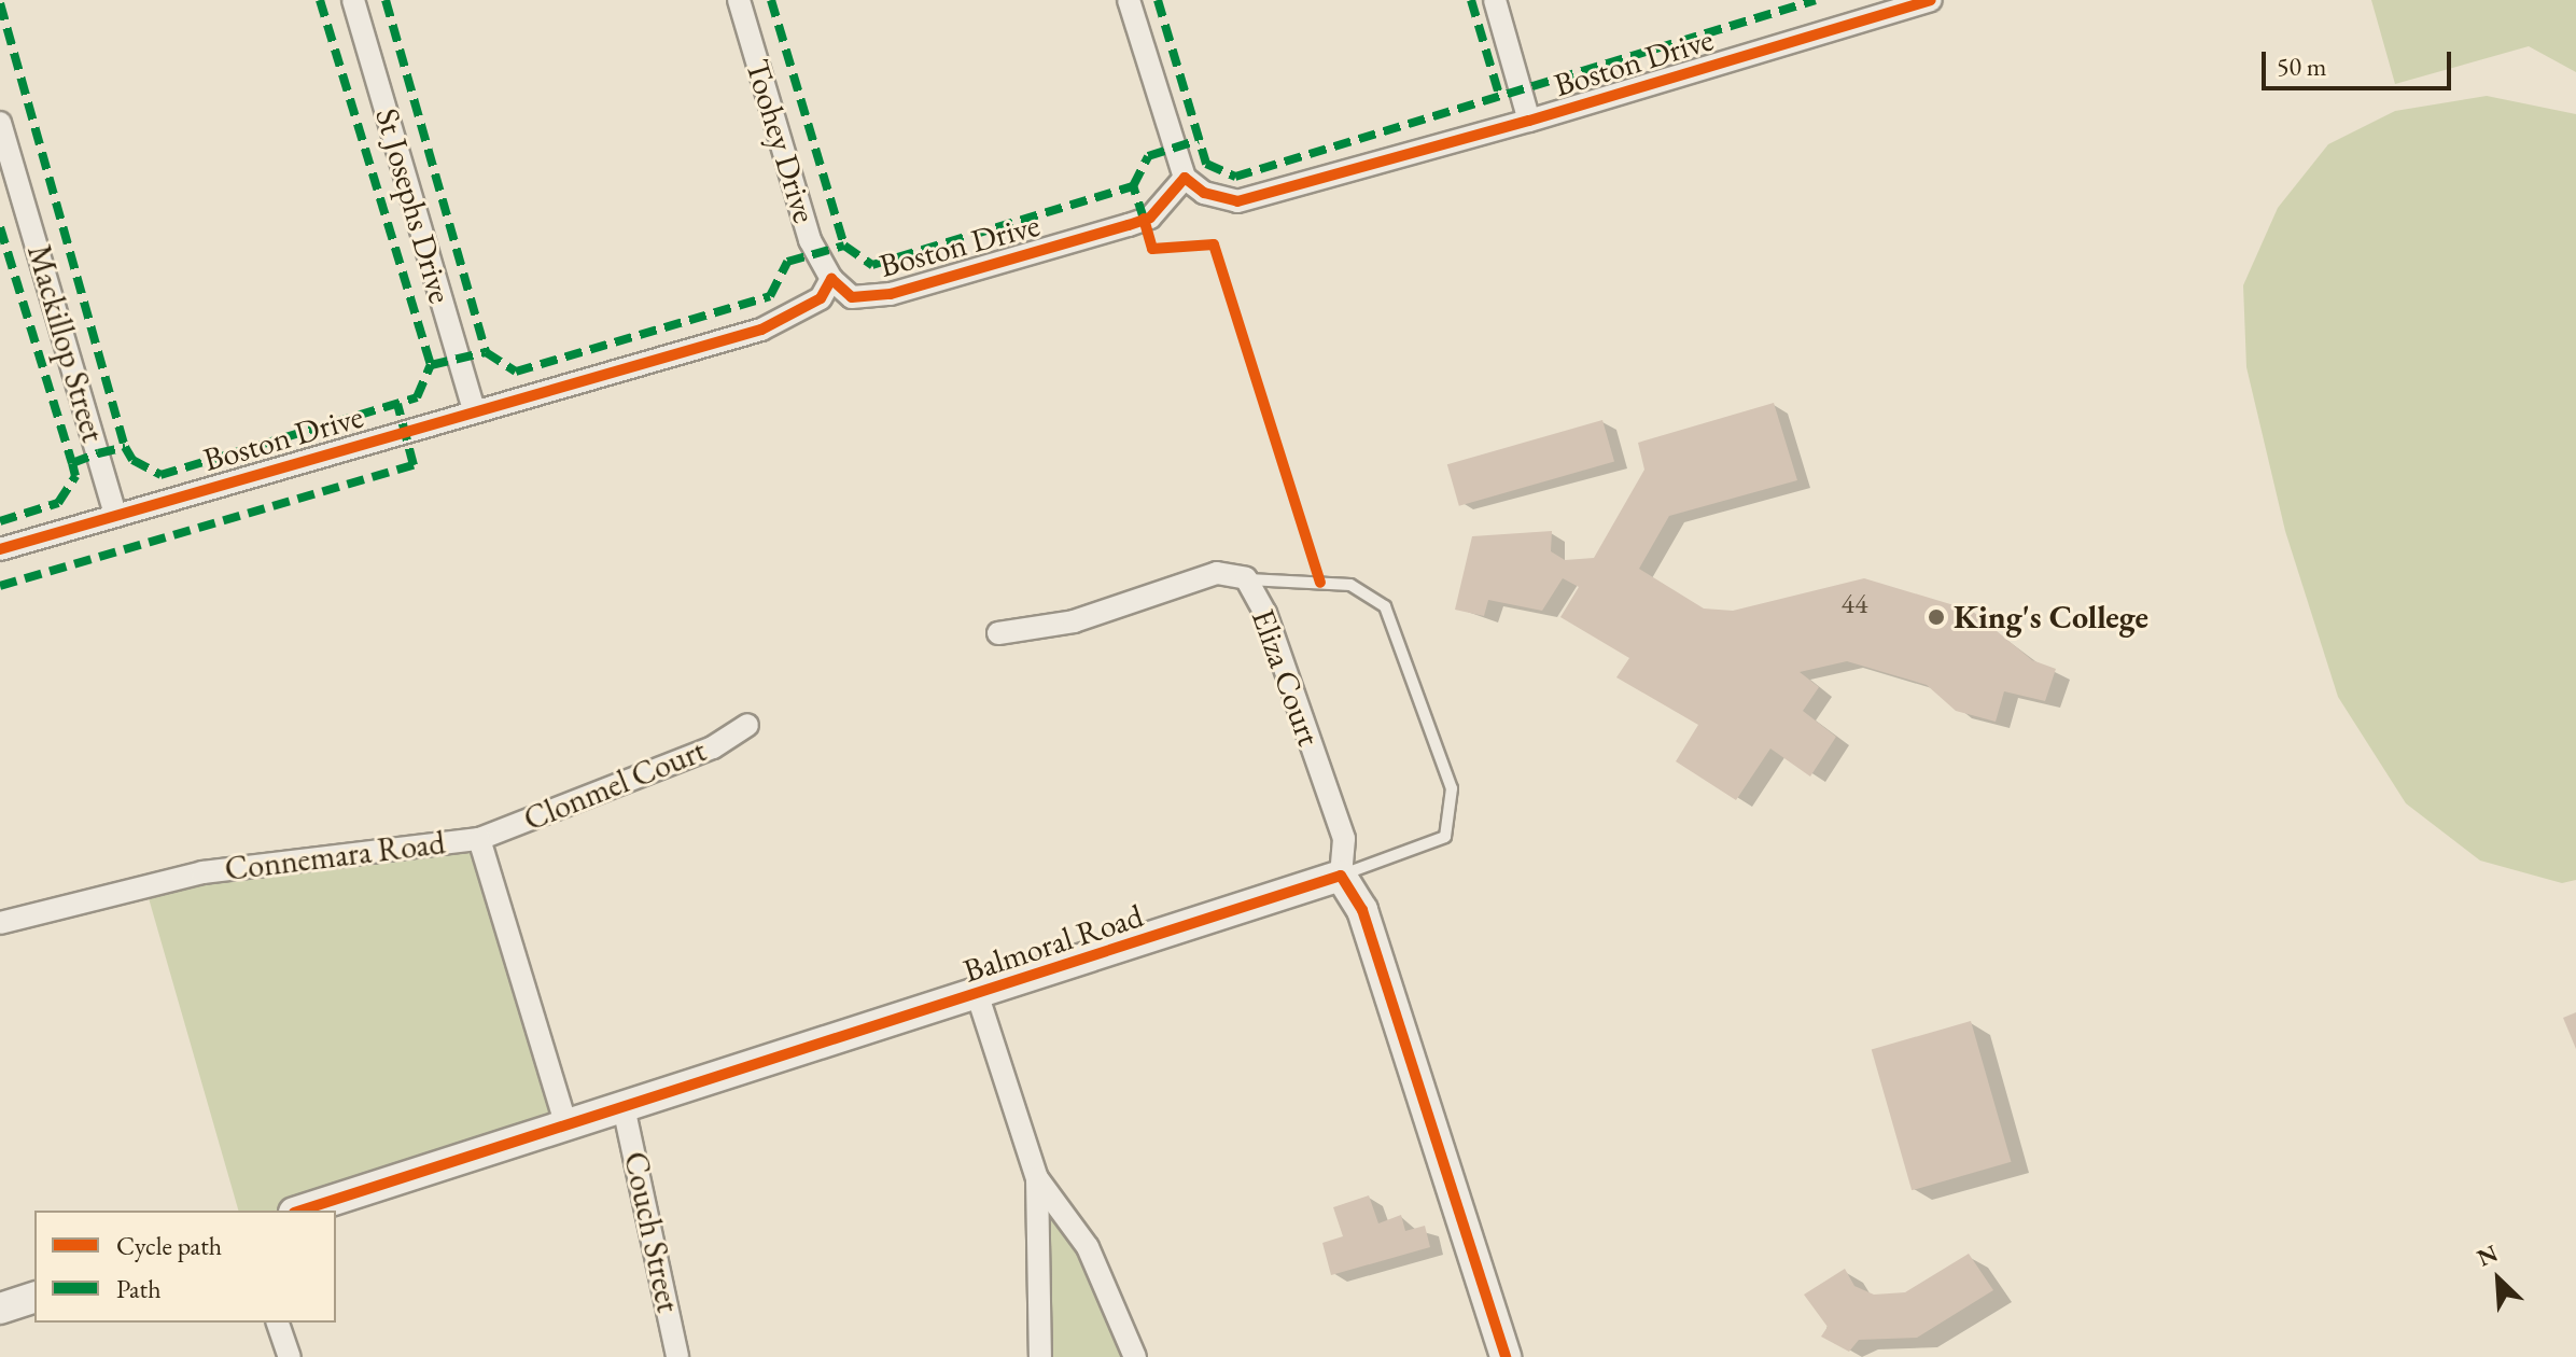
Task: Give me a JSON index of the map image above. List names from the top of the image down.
{
  "streets": {
    "street": [
      "Boston Drive",
      "Toohey Drive",
      "St Josephs Drive",
      "Mackillop Street",
      "Eliza Court",
      "Clonmel Court",
      "Connemara Road",
      "Balmoral Road",
      "Couch Street"
    ]
  },
  "crossings": [
    ["Boston Drive", "Toohey Drive"],
    ["Boston Drive", "St Josephs Drive"],
    ["Boston Drive", "Mackillop Street"],
    ["Eliza Court", "Balmoral Road"],
    ["Clonmel Court", "Connemara Road"],
    ["Connemara Road", "Balmoral Road"],
    ["Balmoral Road", "Couch Street"]
  ],
  "places": ["King's College"],
  "house_numbers": ["44"],
  "legend": ["Cycle path", "Path"],
  "scale_bar": "50 m",
  "north": "top left"
}
